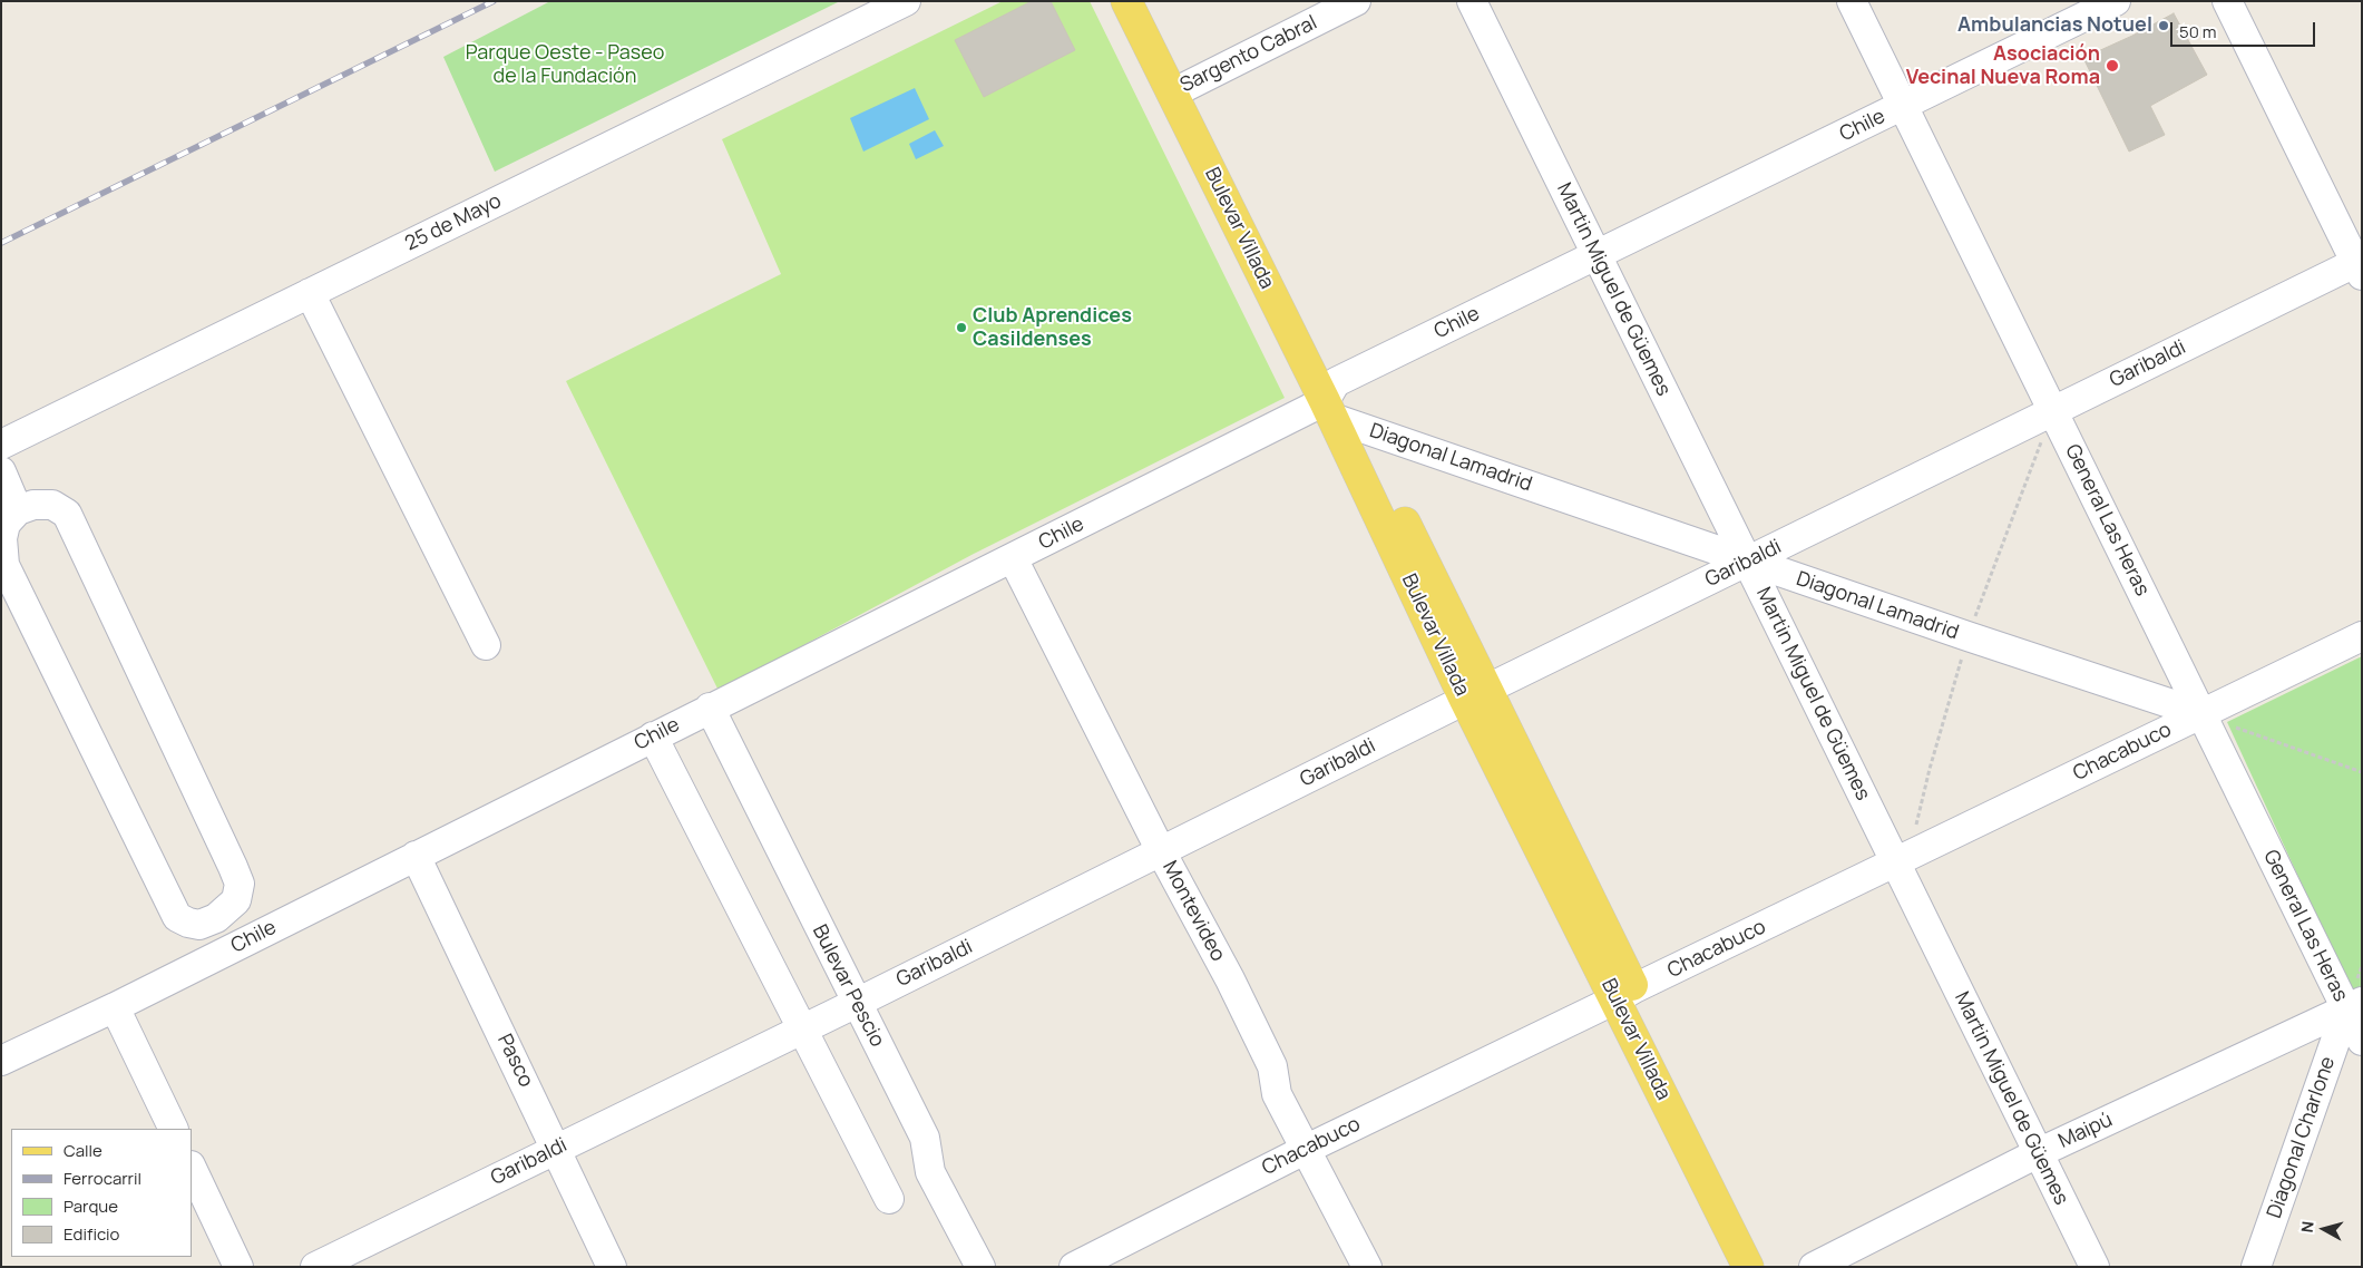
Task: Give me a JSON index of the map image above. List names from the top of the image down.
{
  "streets": {
    "main road": ["Bulevar Villada"],
    "street": [
      "Sargento Cabral",
      "Chile",
      "25 de Mayo",
      "Martin Miguel de Güemes",
      "Garibaldi",
      "Diagonal Lamadrid",
      "General Las Heras",
      "Chacabuco",
      "Montevideo",
      "Bulevar Pescio",
      "Pasco",
      "Maipú",
      "Diagonal Charlone"
    ]
  },
  "crossings": [
    ["Sargento Cabral", "Bulevar Villada"],
    ["Chile", "Bulevar Villada"],
    ["Chile", "Martin Miguel de Güemes"],
    ["Chile", "Diagonal Lamadrid"],
    ["Chile", "General Las Heras"],
    ["Chile", "Montevideo"],
    ["Chile", "Bulevar Pescio"],
    ["Chile", "Pasco"],
    ["Bulevar Villada", "Garibaldi"],
    ["Bulevar Villada", "Diagonal Lamadrid"],
    ["Bulevar Villada", "Chacabuco"],
    ["Martin Miguel de Güemes", "Garibaldi"],
    ["Martin Miguel de Güemes", "Diagonal Lamadrid"],
    ["Martin Miguel de Güemes", "Chacabuco"],
    ["Martin Miguel de Güemes", "Maipú"],
    ["Garibaldi", "Diagonal Lamadrid"],
    ["Garibaldi", "General Las Heras"],
    ["Garibaldi", "Montevideo"],
    ["Garibaldi", "Bulevar Pescio"],
    ["Garibaldi", "Pasco"],
    ["Diagonal Lamadrid", "General Las Heras"],
    ["Diagonal Lamadrid", "Chacabuco"],
    ["General Las Heras", "Chacabuco"],
    ["General Las Heras", "Maipú"],
    ["General Las Heras", "Diagonal Charlone"],
    ["Chacabuco", "Montevideo"],
    ["Maipú", "Diagonal Charlone"]
  ],
  "parks": ["Parque Oeste - Paseo de la Fundación"],
  "places": ["Ambulancias Notuel", "Asociación Vecinal Nueva Roma", "Club Aprendices Casildenses"],
  "legend": [
    "Calle",
    "Ferrocarril",
    "Parque",
    "Edificio"
  ],
  "scale_bar": "50 m",
  "north": "left"
}
